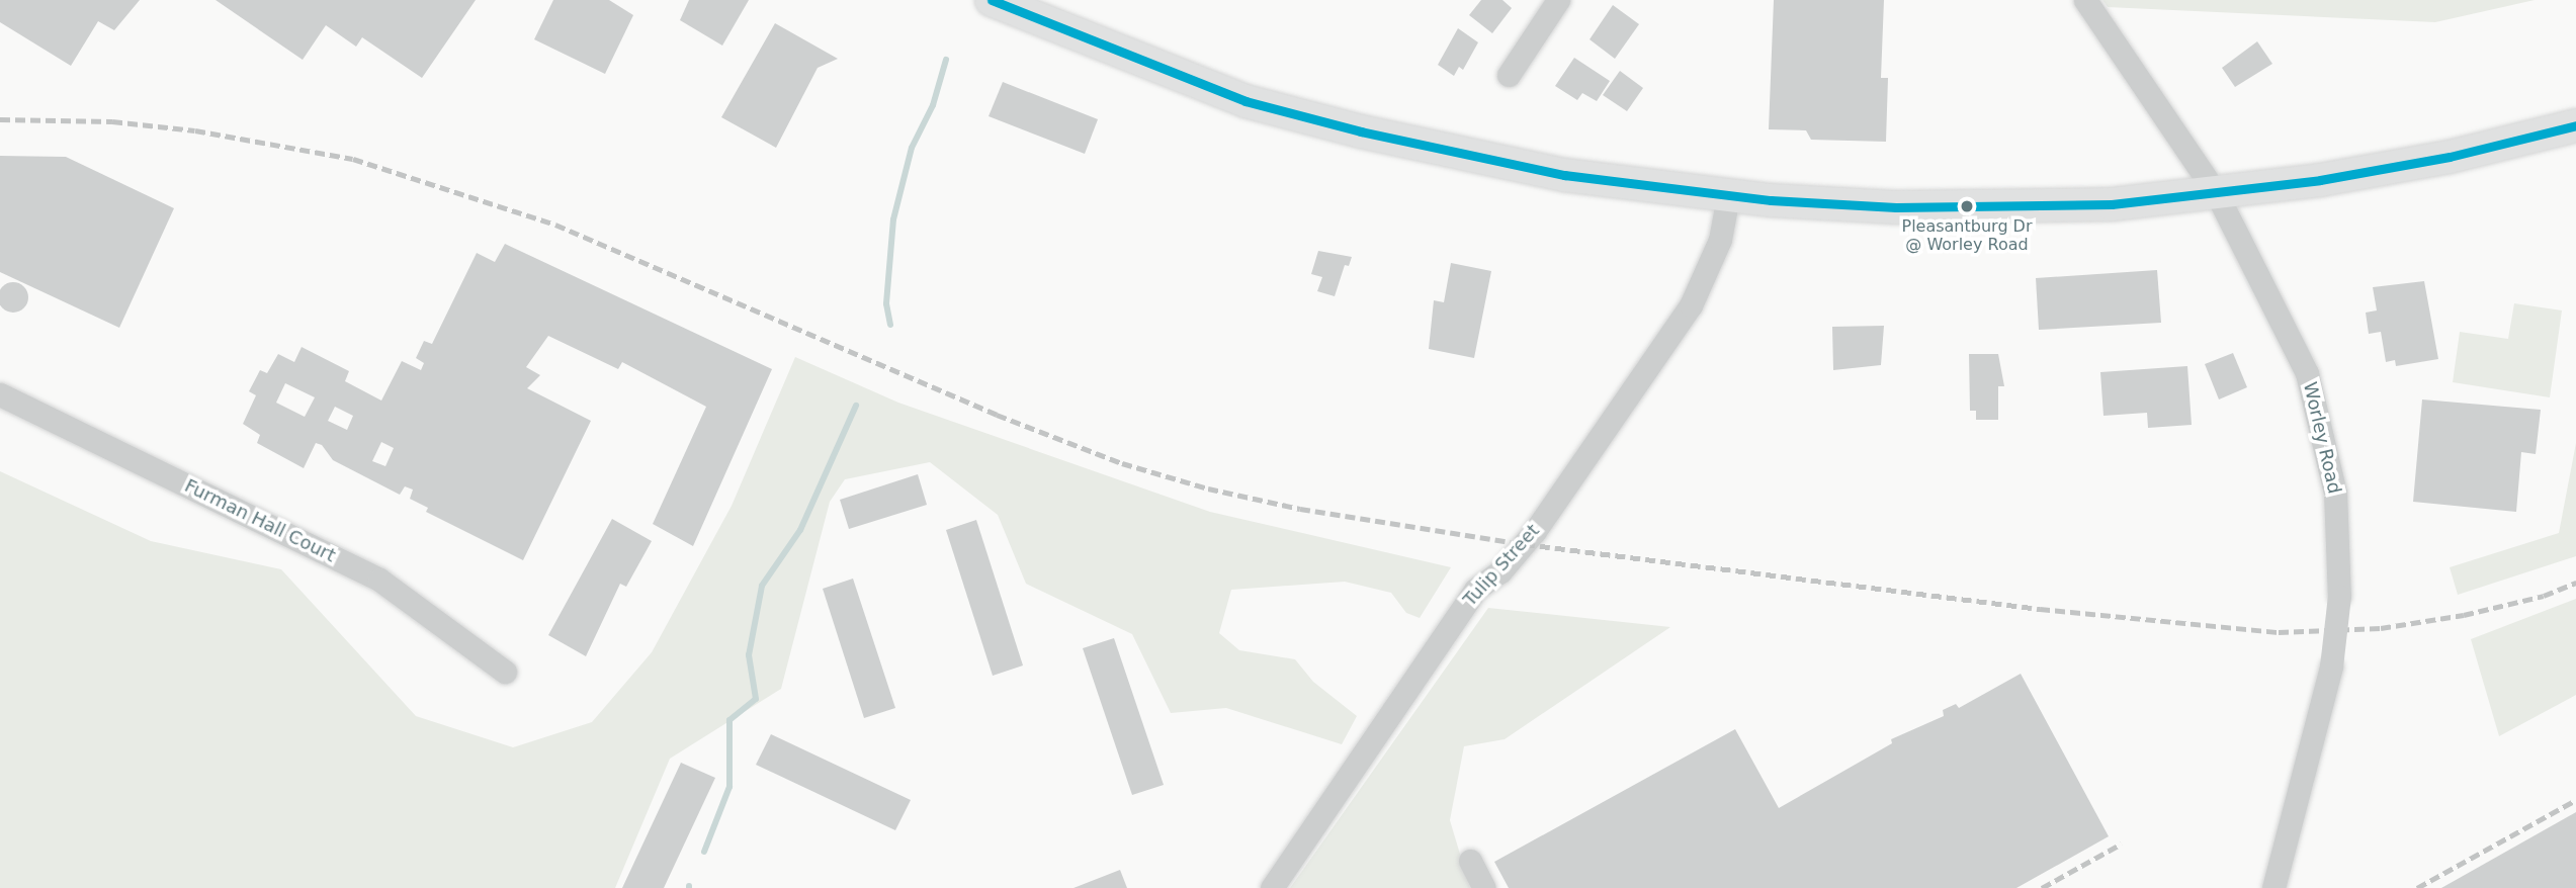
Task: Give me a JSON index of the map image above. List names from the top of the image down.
{
  "streets": {
    "street": ["Worley Road", "Furman Hall Court", "Tulip Street"]
  },
  "places": ["Pleasantburg Dr @ Worley Road"]
}
